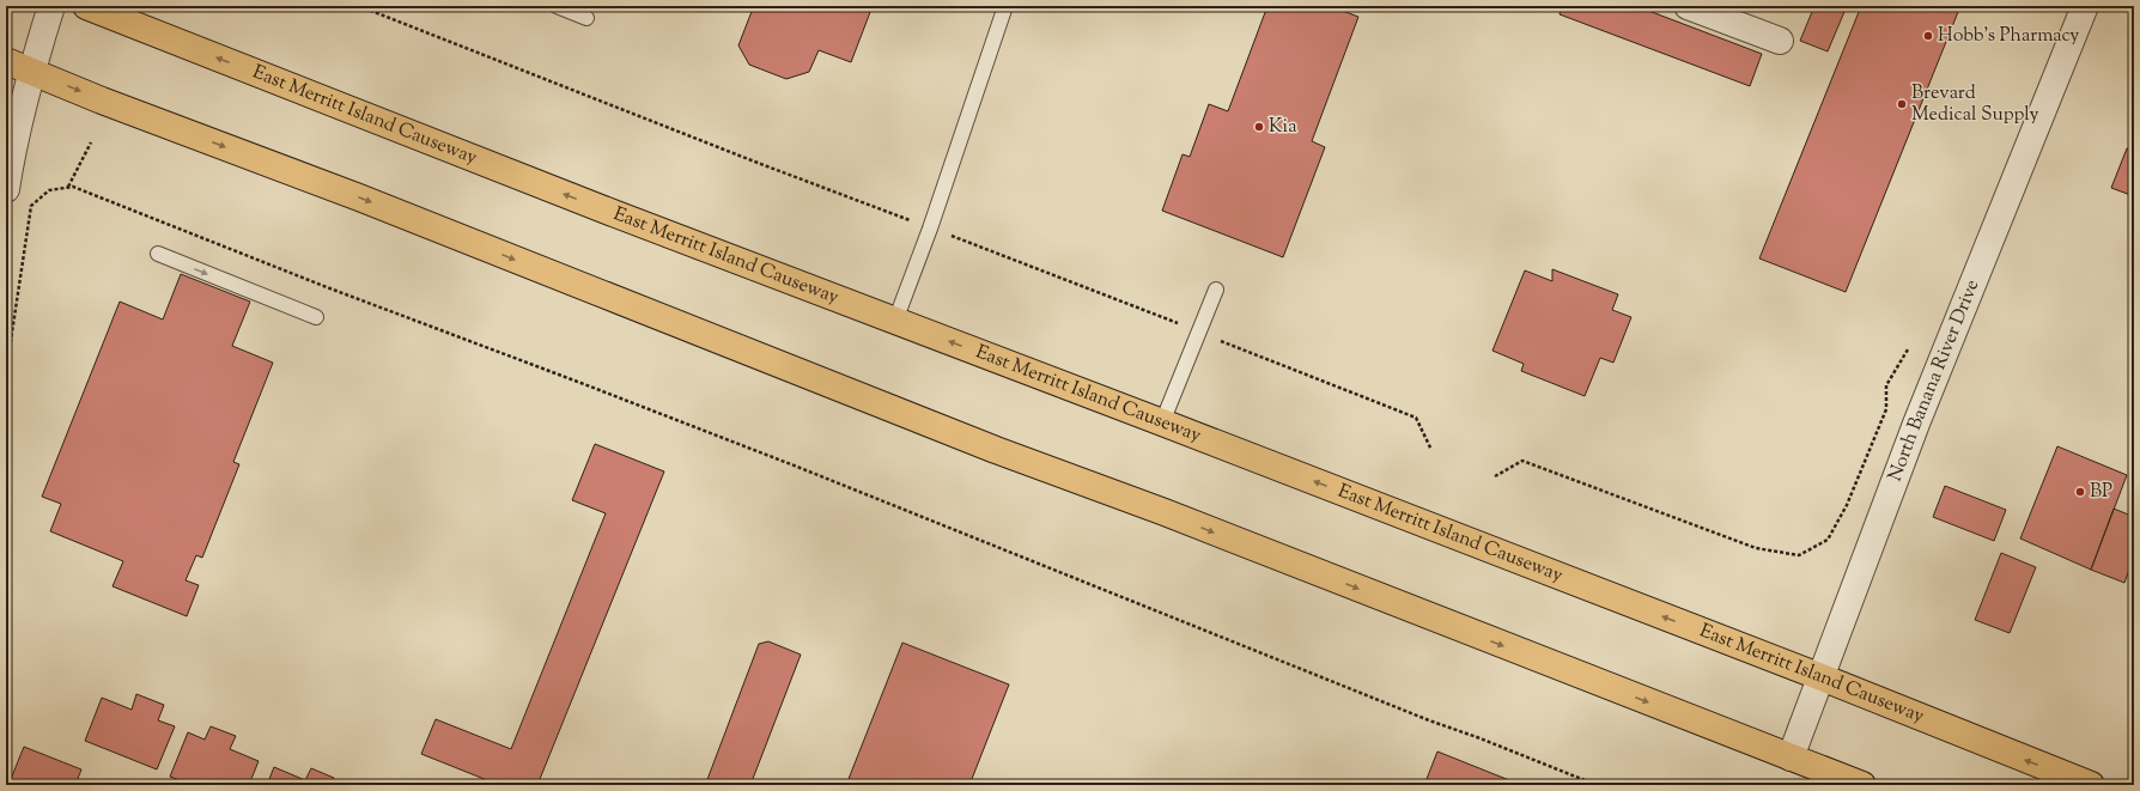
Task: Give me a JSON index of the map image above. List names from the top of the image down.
{
  "streets": {
    "main road": ["East Merritt Island Causeway"],
    "street": ["North Banana River Drive"]
  },
  "crossings": [
    ["East Merritt Island Causeway", "North Banana River Drive"]
  ],
  "places": [
    "Hobb's Pharmacy",
    "Brevard Medical Supply",
    "Kia",
    "BP"
  ]
}
